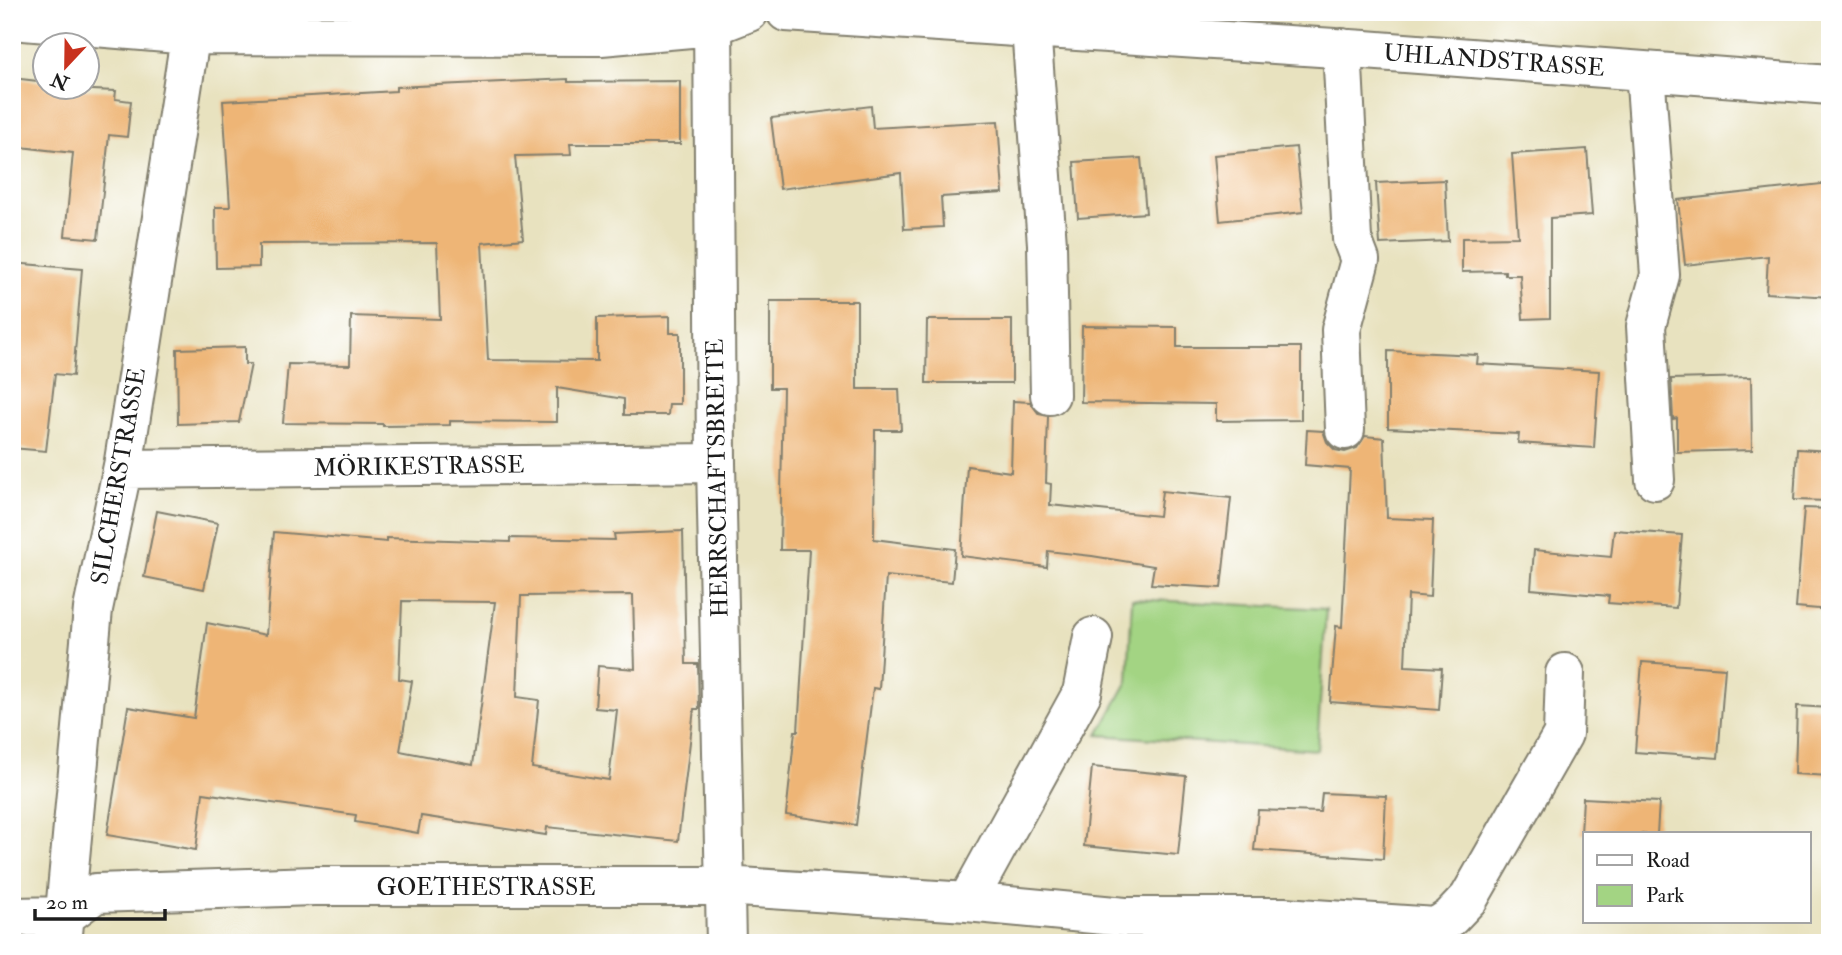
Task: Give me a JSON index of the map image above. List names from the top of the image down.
{
  "streets": {
    "street": [
      "UHLANDSTRASSE",
      "MÖRIKESTRASSE",
      "SILCHERSTRASSE",
      "HERRSCHAFTSBREITE",
      "GOETHESTRASSE"
    ]
  },
  "crossings": [
    ["MÖRIKESTRASSE", "SILCHERSTRASSE"],
    ["MÖRIKESTRASSE", "HERRSCHAFTSBREITE"],
    ["SILCHERSTRASSE", "GOETHESTRASSE"],
    ["HERRSCHAFTSBREITE", "GOETHESTRASSE"]
  ],
  "legend": ["Road", "Park"],
  "scale_bar": "20 m",
  "north": "bottom"
}
